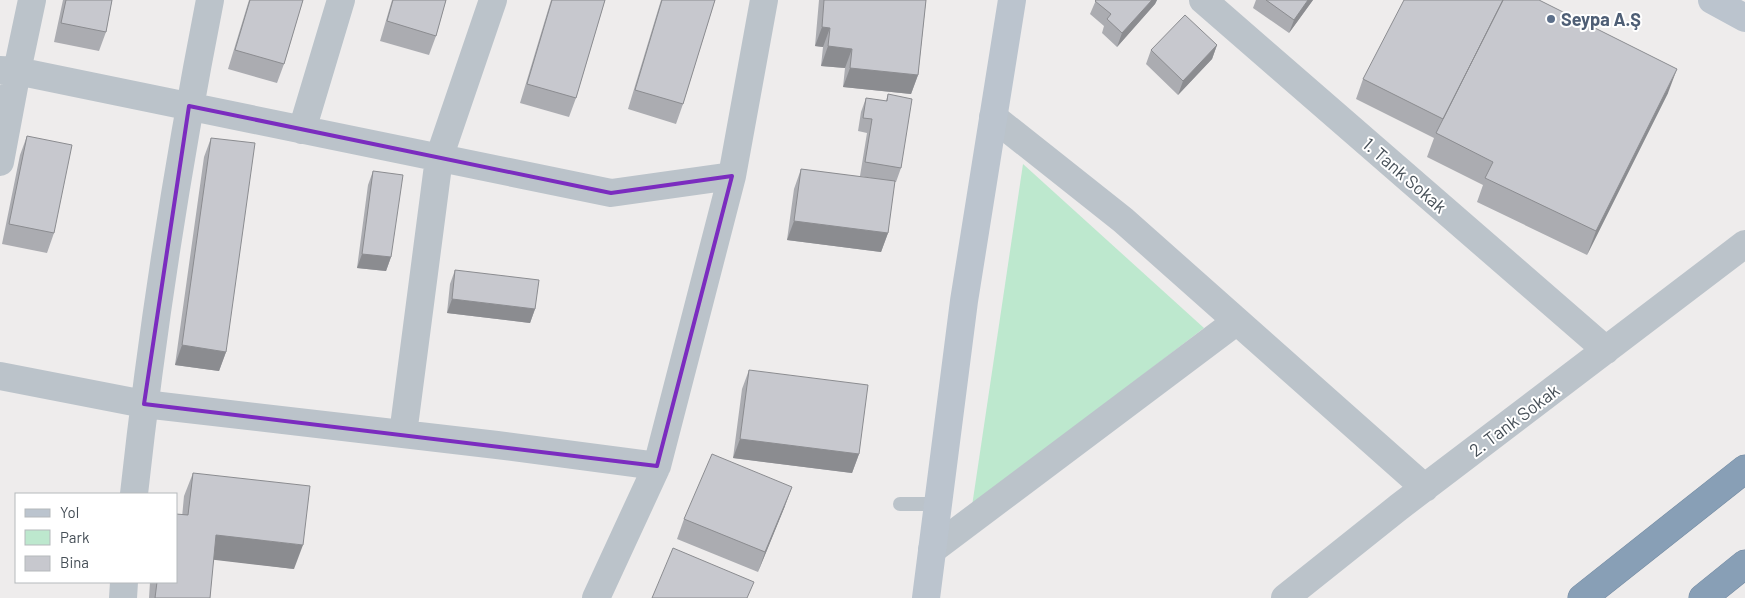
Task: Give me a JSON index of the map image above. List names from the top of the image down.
{
  "streets": {
    "street": ["1. Tank Sokak", "2. Tank Sokak"]
  },
  "crossings": [
    ["1. Tank Sokak", "2. Tank Sokak"]
  ],
  "places": ["Seypa A.Ş"],
  "legend": ["Yol", "Park", "Bina"]
}
